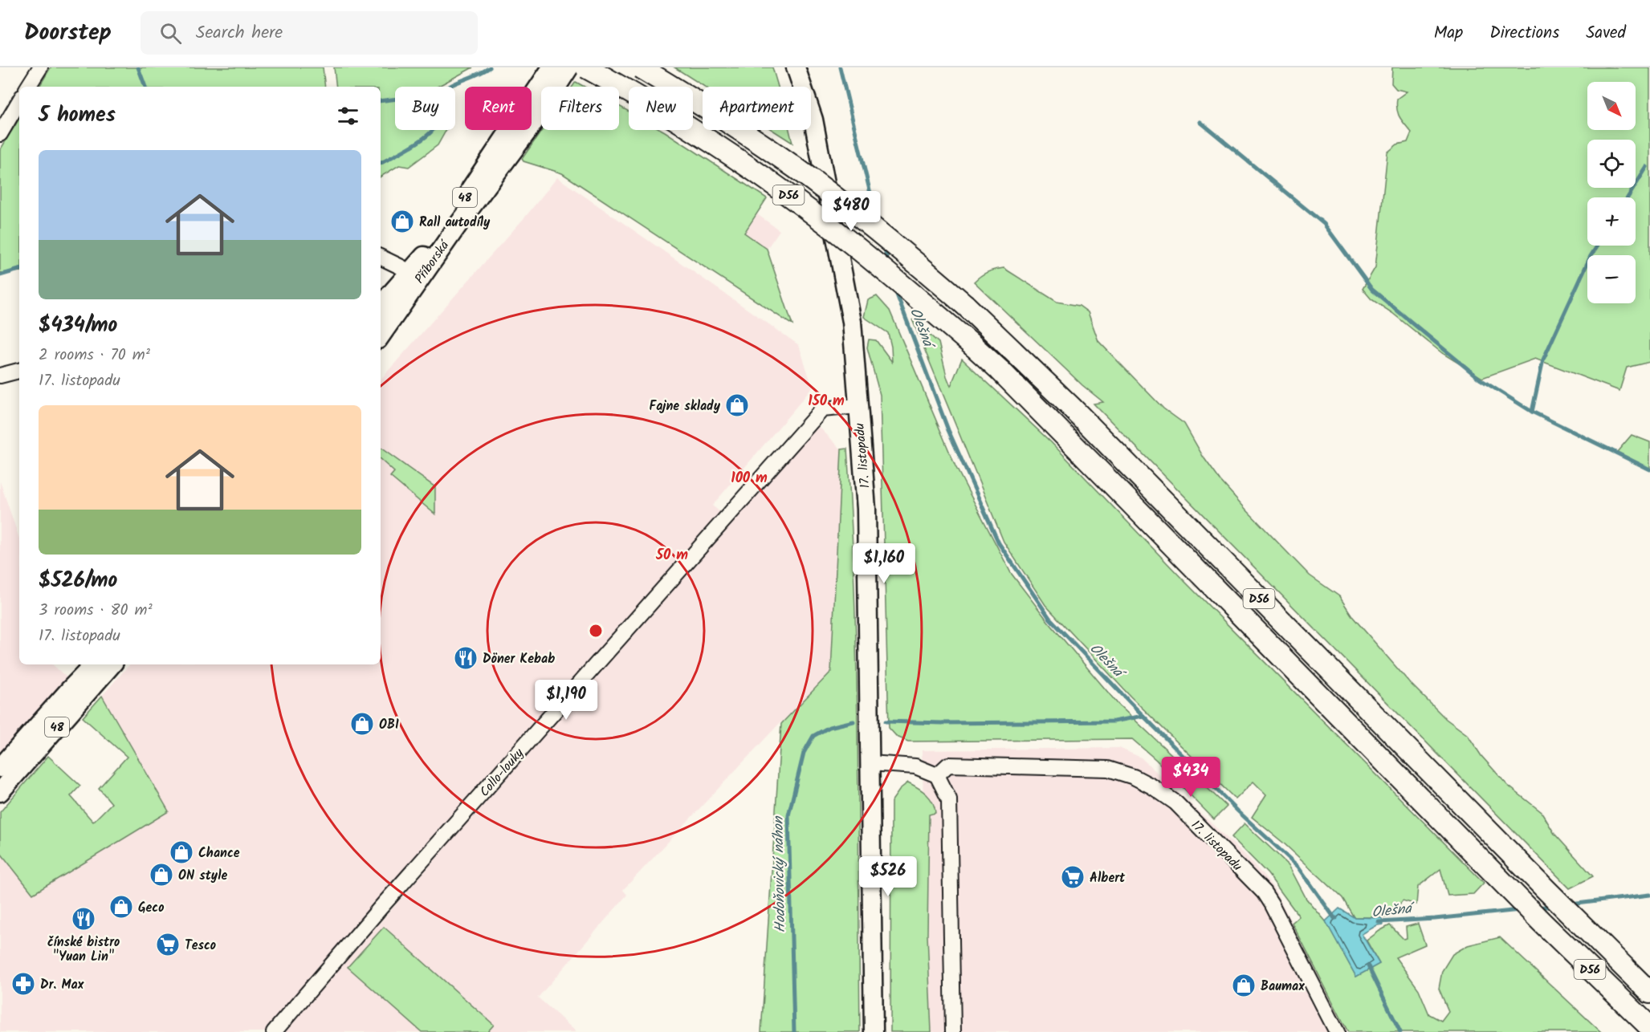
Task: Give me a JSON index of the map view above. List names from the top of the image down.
{
  "streets": {
    "highway": ["D56"],
    "main road": ["48", "Příborská", "17. listopadu"],
    "street": ["Collo-louky"]
  },
  "crossings": [
    ["17. listopadu", "Collo-louky"]
  ],
  "water": ["Olešná", "Hodoňovický náhon"],
  "places": {
    "shop": [
      "Rall autodíly",
      "Fajne sklady",
      "OBI",
      "Chance",
      "ON style",
      "Geco",
      "Baumax"
    ],
    "restaurant": ["Döner Kebab", "čínské bistro \"Yuan Lin\""],
    "supermarket": ["Albert", "Tesco"],
    "pharmacy": ["Dr. Max"]
  },
  "north": "bottom right",
  "page": {
    "header": "Doorstep",
    "search": "Search here",
    "nav": ["Map", "Directions", "Saved"],
    "map_buttons": ["+", "−"],
    "chip": [
      "Buy",
      "Rent",
      "Filters",
      "New",
      "Apartment"
    ],
    "heading": "5 homes",
    "list": [
      {
        "name": "$434/mo",
        "note": "2 rooms · 70 m² · 17. listopadu"
      },
      {
        "name": "$526/mo",
        "note": "3 rooms · 80 m² · 17. listopadu"
      }
    ],
    "price": [
      "$480",
      "$1,160",
      "$1,190",
      "$434",
      "$526"
    ]
  },
  "rings": ["150 m", "100 m", "50 m"]
}
